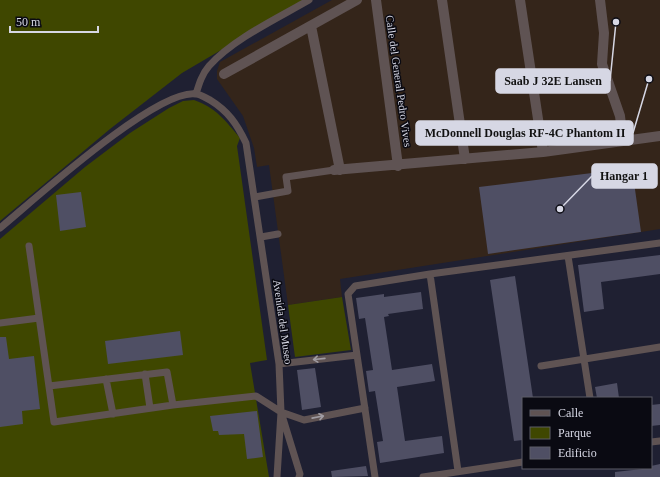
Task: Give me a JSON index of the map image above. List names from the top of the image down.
{
  "streets": {
    "street": ["Calle del General Pedro Vives"],
    "lane": ["Avenida del Museo"]
  },
  "places": ["Saab J 32E Lansen", "McDonnell Douglas RF-4C Phantom II", "Hangar 1"],
  "legend": ["Calle", "Parque", "Edificio"],
  "scale_bar": "50 m"
}
